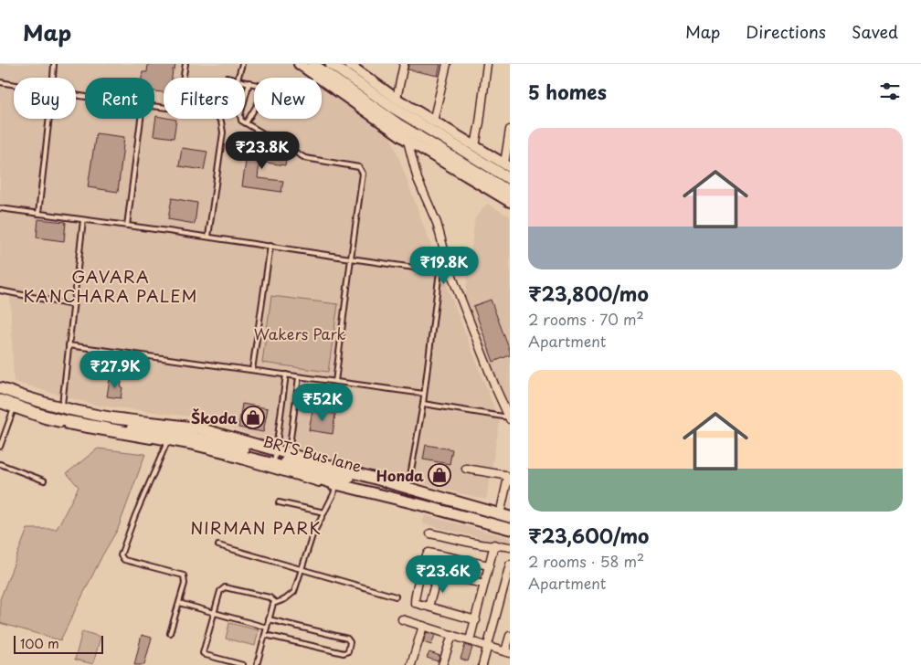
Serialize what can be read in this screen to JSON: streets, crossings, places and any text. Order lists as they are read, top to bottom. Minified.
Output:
{"streets":{"main road":["BRTS Bus lane"]},"districts":["GAVARA KANCHARA PALEM","NIRMAN PARK"],"parks":["Wakers Park"],"places":{"shop":["Škoda","Honda"]},"scale_bar":"100 m","page":{"header":"Map","nav":["Map","Directions","Saved"],"heading":"5 homes","chip":["Buy","Rent","Filters","New"],"list":[{"name":"₹23,800/mo","note":"2 rooms · 70 m² · Apartment"},{"name":"₹23,600/mo","note":"2 rooms · 58 m² · Apartment"}],"price":["₹23.8K","₹19.8K","₹27.9K","₹52K","₹23.6K"],"scale":"100 m"}}
